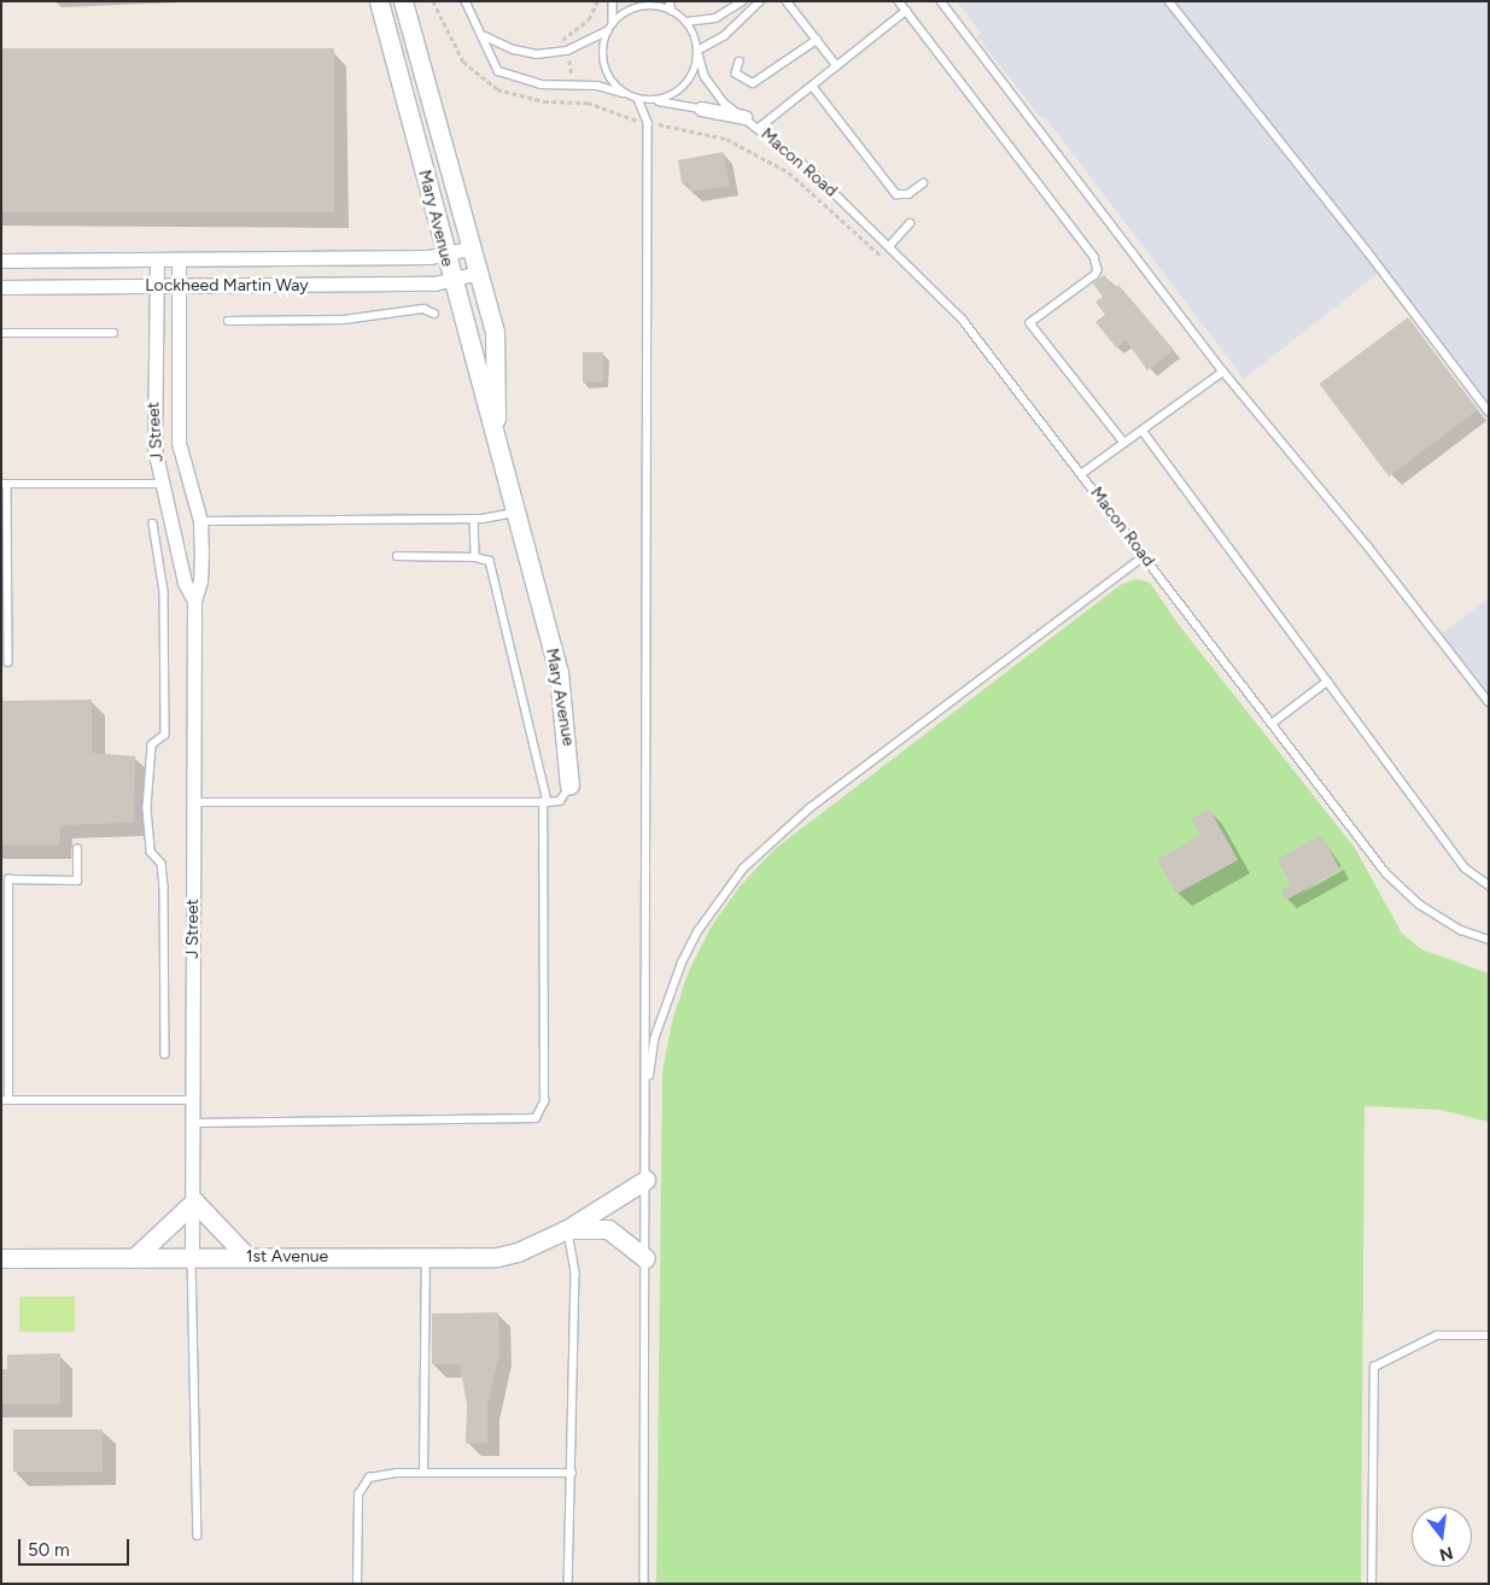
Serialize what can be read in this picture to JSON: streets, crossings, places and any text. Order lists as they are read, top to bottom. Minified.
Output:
{"streets":{"street":["Macon Road","Mary Avenue","Lockheed Martin Way","J Street","1st Avenue"]},"crossings":[["Mary Avenue","Lockheed Martin Way"],["Lockheed Martin Way","J Street"],["J Street","1st Avenue"]],"scale_bar":"50 m","north":"bottom"}
